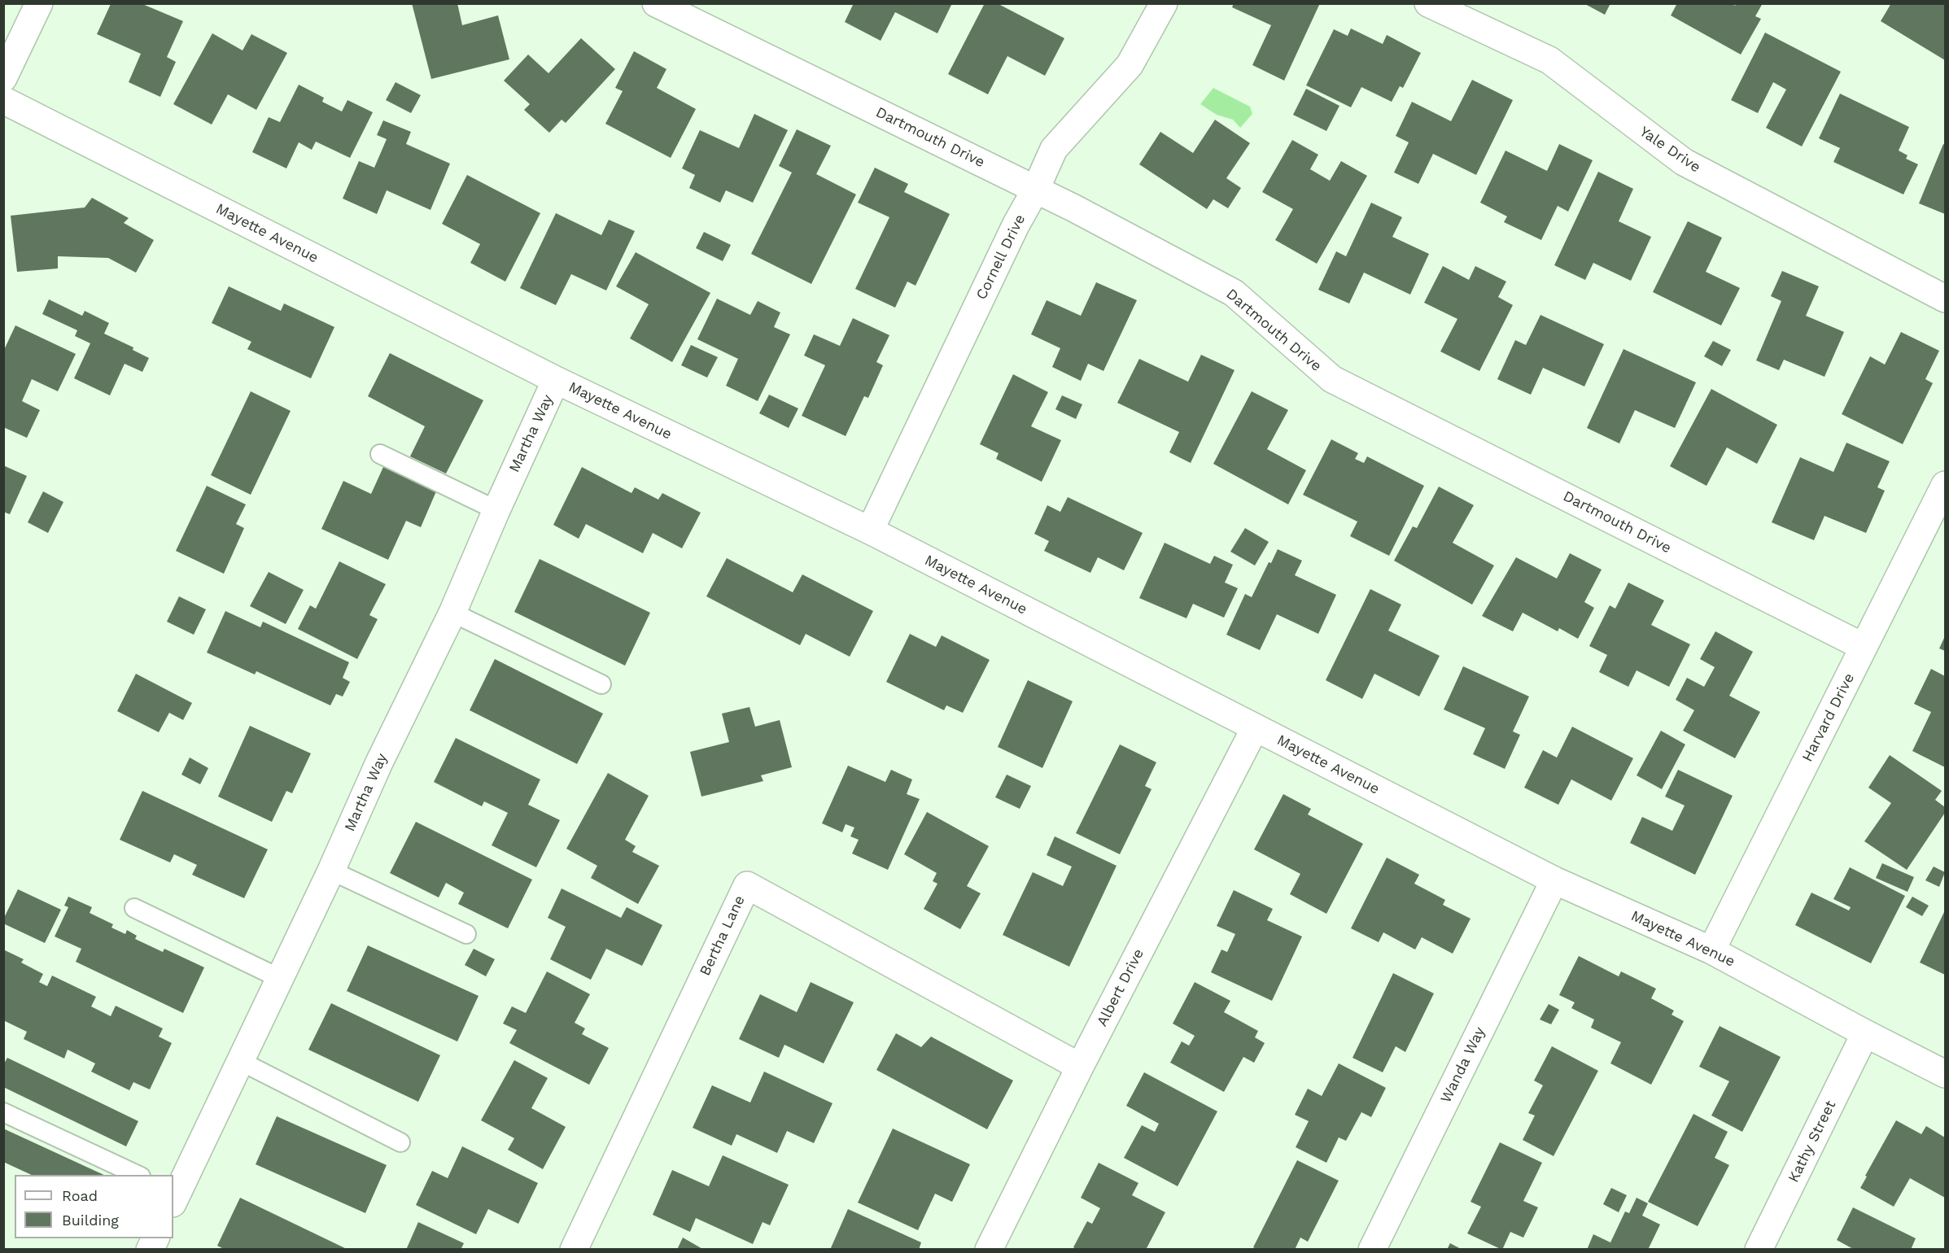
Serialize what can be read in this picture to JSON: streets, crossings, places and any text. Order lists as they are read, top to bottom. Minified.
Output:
{"streets":{"street":["Dartmouth Drive","Yale Drive","Mayette Avenue","Cornell Drive","Martha Way","Harvard Drive","Bertha Lane","Albert Drive","Wanda Way","Kathy Street"]},"crossings":[["Dartmouth Drive","Cornell Drive"],["Dartmouth Drive","Harvard Drive"],["Mayette Avenue","Cornell Drive"],["Mayette Avenue","Martha Way"],["Mayette Avenue","Harvard Drive"],["Mayette Avenue","Albert Drive"],["Mayette Avenue","Wanda Way"],["Mayette Avenue","Kathy Street"],["Bertha Lane","Albert Drive"]],"legend":["Road","Building"]}
